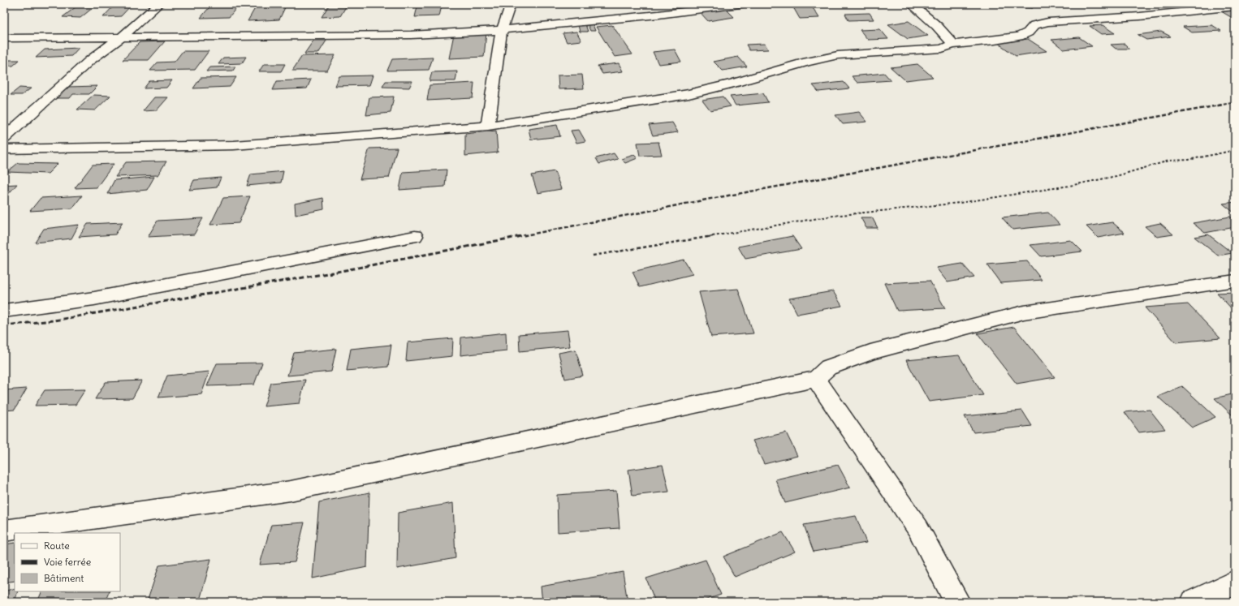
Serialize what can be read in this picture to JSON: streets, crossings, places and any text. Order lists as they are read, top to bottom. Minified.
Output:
{"legend":["Route","Voie ferrée","Bâtiment"]}
